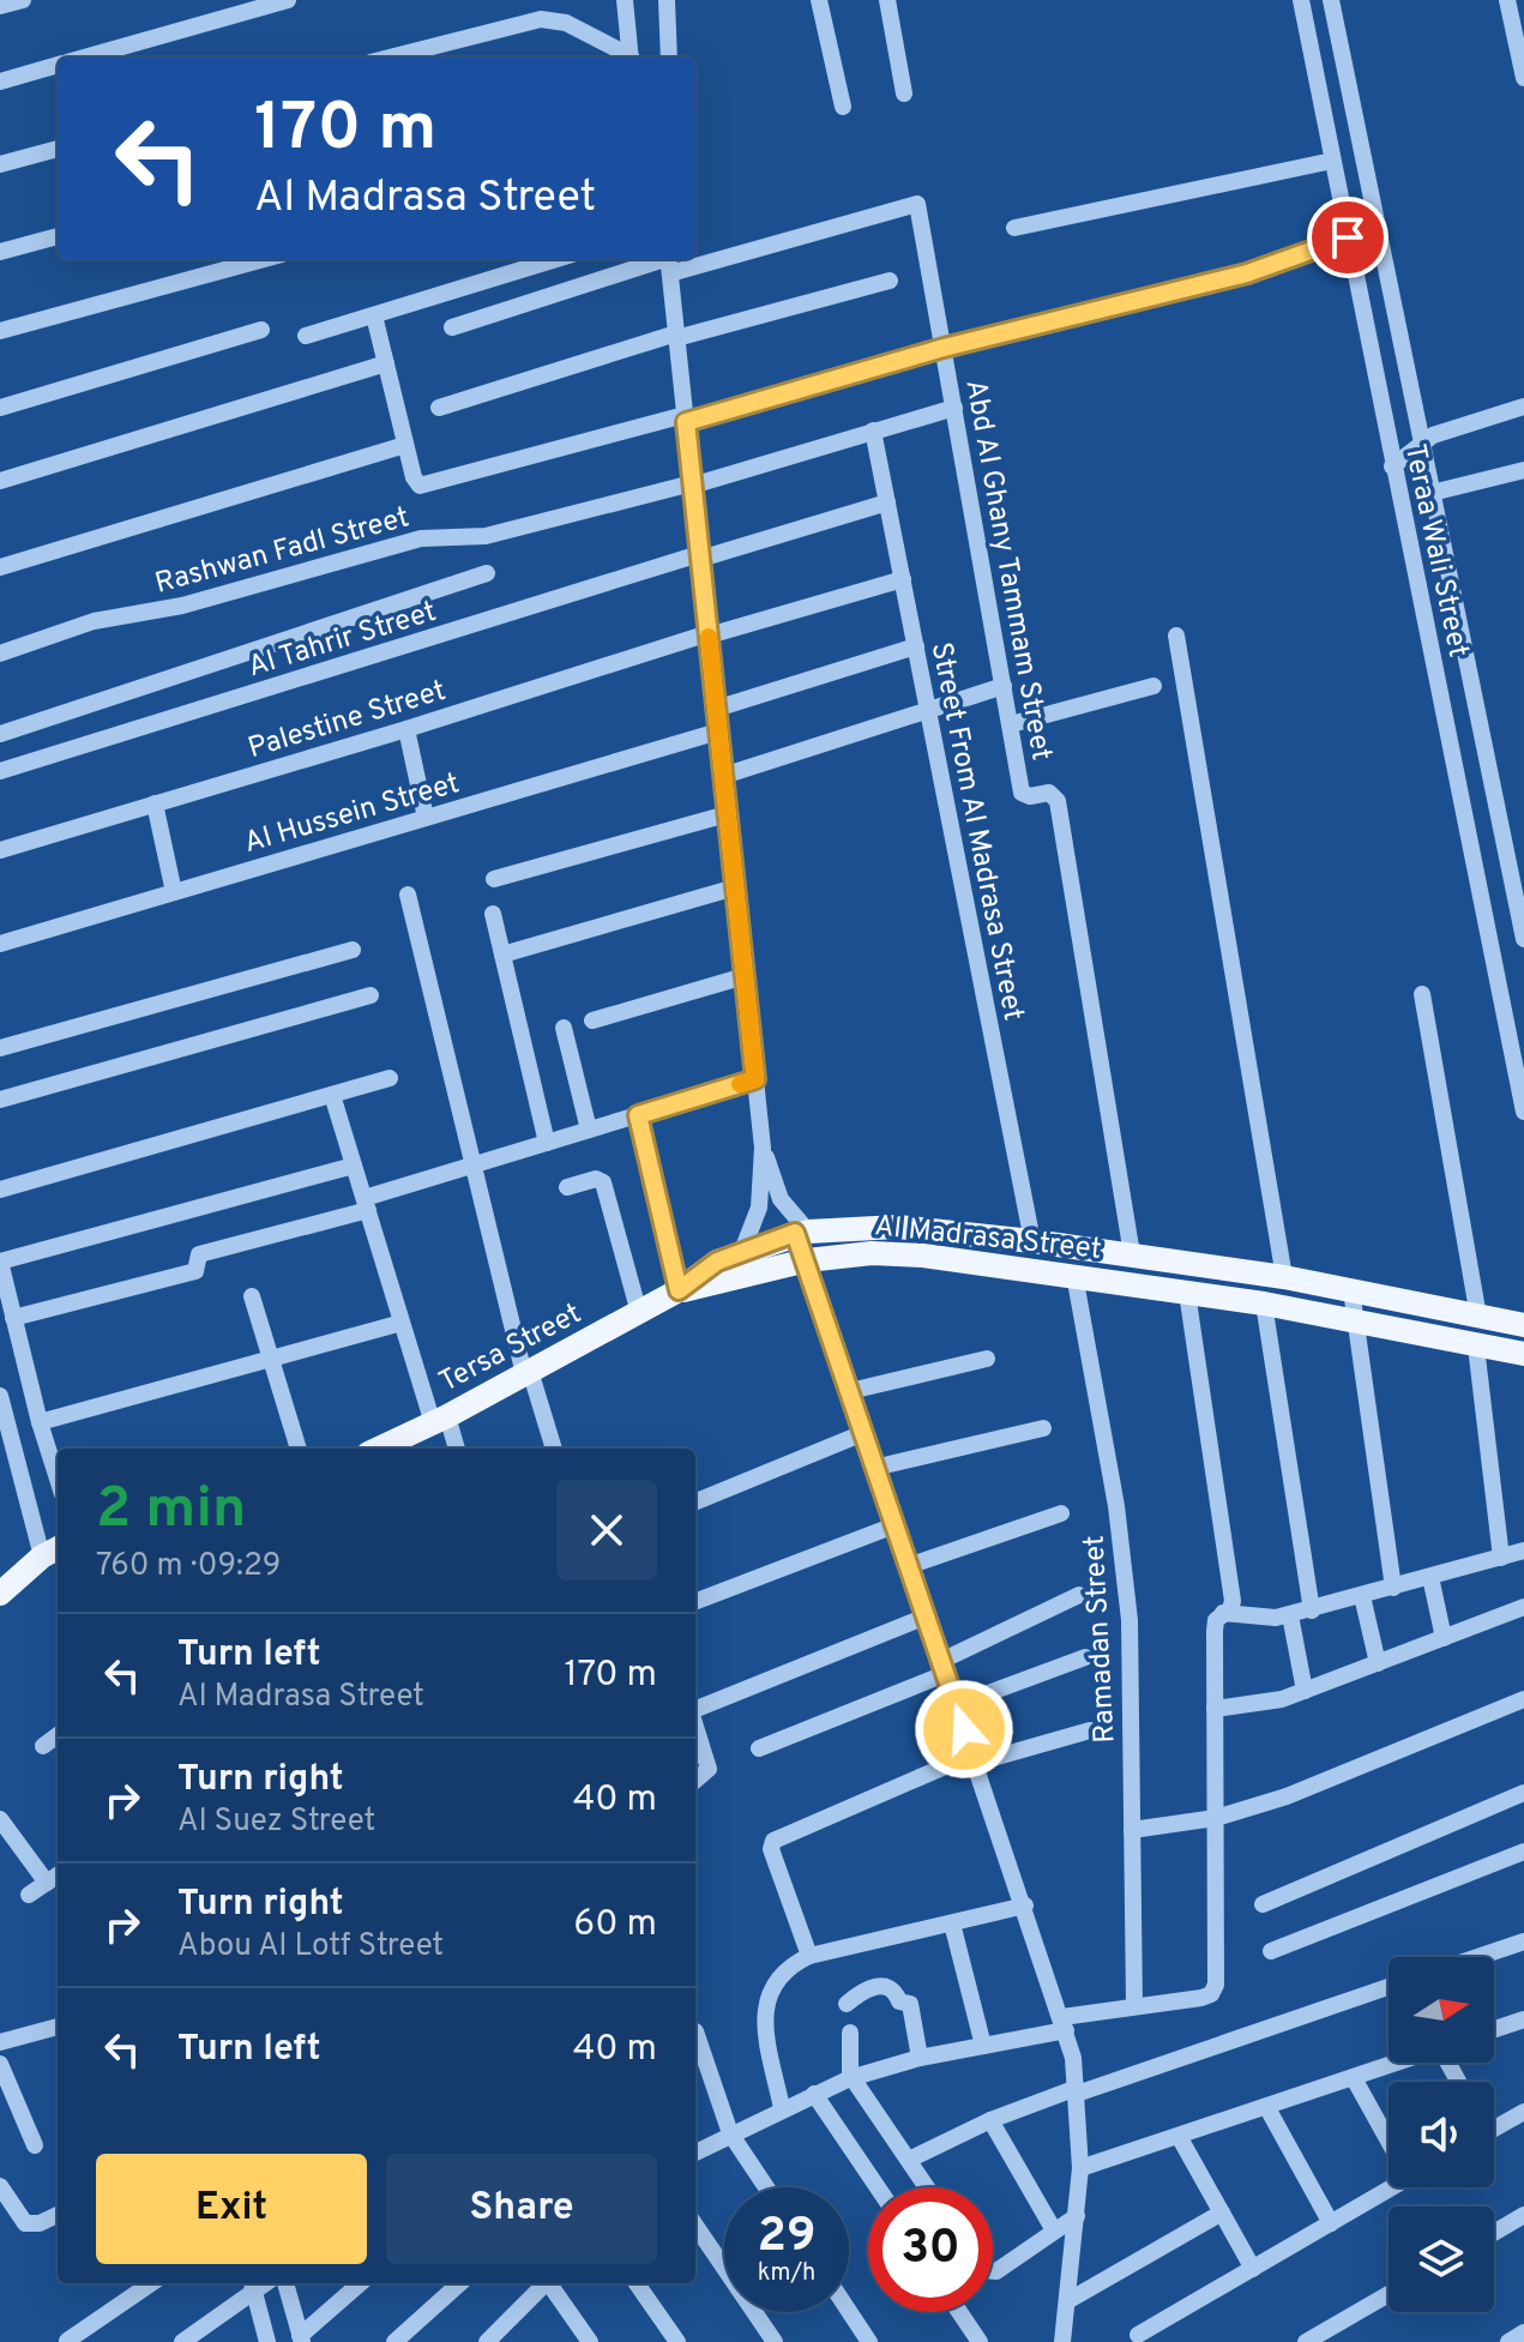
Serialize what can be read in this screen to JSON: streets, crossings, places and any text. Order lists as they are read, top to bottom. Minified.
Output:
{"streets":{"main road":["Al Madrasa Street","Tersa Street"],"street":["Rashwan Fadl Street","Teraa Wali Street","Abd Al Ghany Tammam Street","Al Tahrir Street","Palestine Street","Al Hussein Street","Street From Al Madrasa Street","Ramadan Street"]},"crossings":[["Rashwan Fadl Street","Abd Al Ghany Tammam Street"],["Rashwan Fadl Street","Street From Al Madrasa Street"],["Abd Al Ghany Tammam Street","Al Madrasa Street"],["Al Tahrir Street","Street From Al Madrasa Street"],["Palestine Street","Street From Al Madrasa Street"],["Street From Al Madrasa Street","Al Madrasa Street"],["Al Madrasa Street","Tersa Street"],["Al Madrasa Street","Ramadan Street"]],"north":"right","page":{"turn":["170 m","Al Madrasa Street"],"heading":["2 min","760 m · 09:29"],"list":[{"name":"Turn left","note":"Al Madrasa Street","value":"170 m"},{"name":"Turn right","note":"Al Suez Street","value":"40 m"},{"name":"Turn right","note":"Abou Al Lotf Street","value":"60 m"},{"name":"Turn left","value":"40 m"}],"buttons":["Exit","Share"],"speed":"29 km/h","limit":"30"}}
